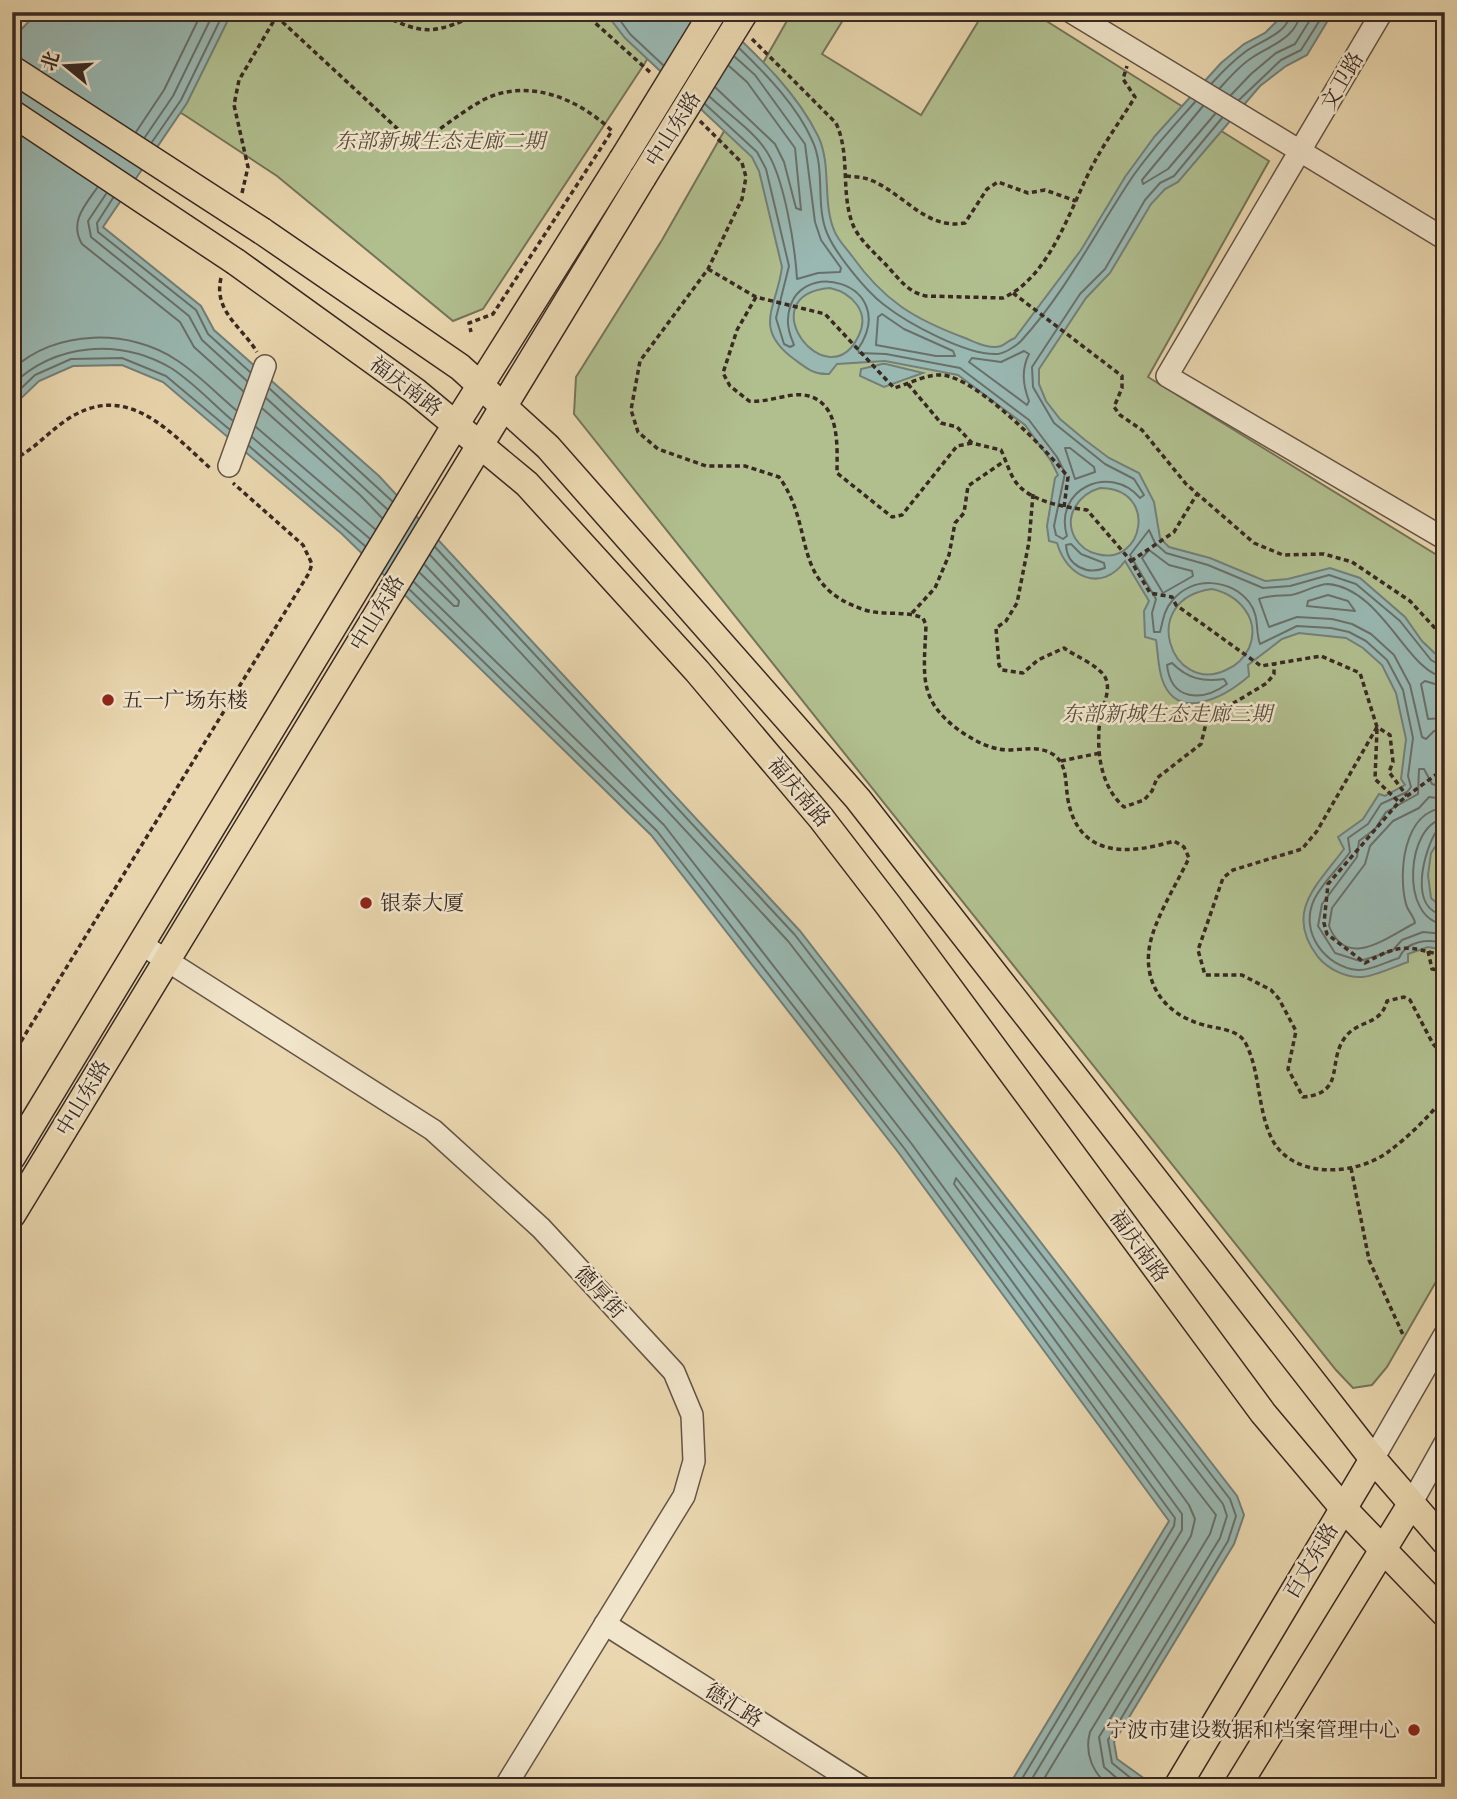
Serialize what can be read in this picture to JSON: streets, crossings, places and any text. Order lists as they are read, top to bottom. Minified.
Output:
{"streets":{"main road":["中山东路","福庆南路","百丈东路"],"street":["文卫路","德厚街","德汇路"]},"crossings":[["中山东路","福庆南路"],["中山东路","德厚街"],["福庆南路","百丈东路"],["德厚街","德汇路"]],"parks":["东部新城生态走廊二期","东部新城生态走廊三期"],"places":["五一广场东楼","银泰大厦","宁波市建设数据和档案管理中心"],"north":"left"}
